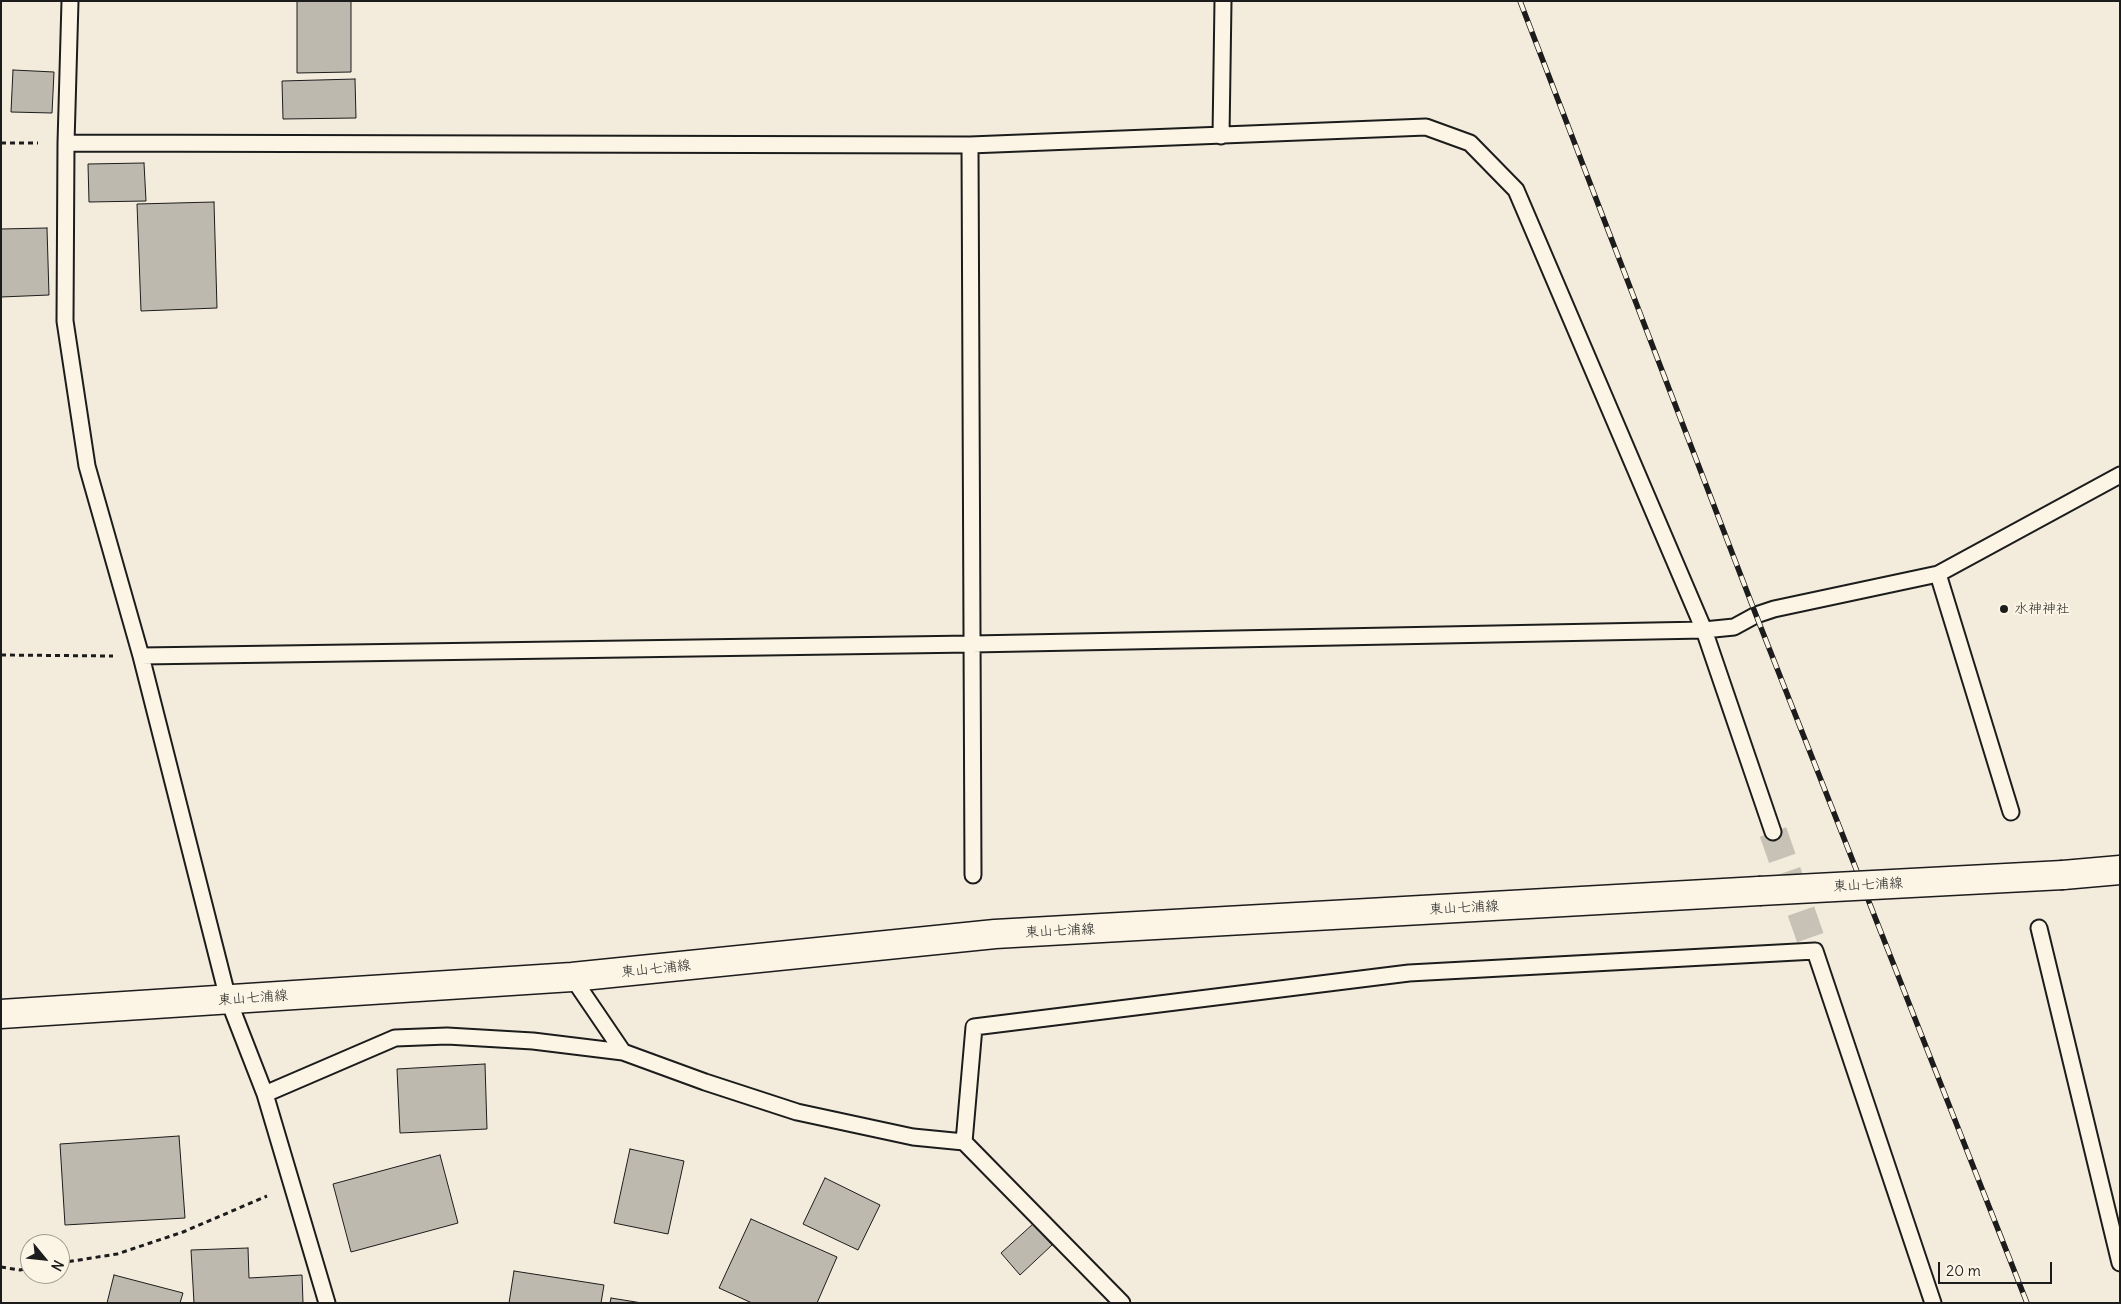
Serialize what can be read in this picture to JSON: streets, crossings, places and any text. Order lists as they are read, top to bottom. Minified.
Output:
{"streets":{"main road":["東山七浦線"]},"places":["水神神社"],"scale_bar":"20 m","north":"bottom right"}
